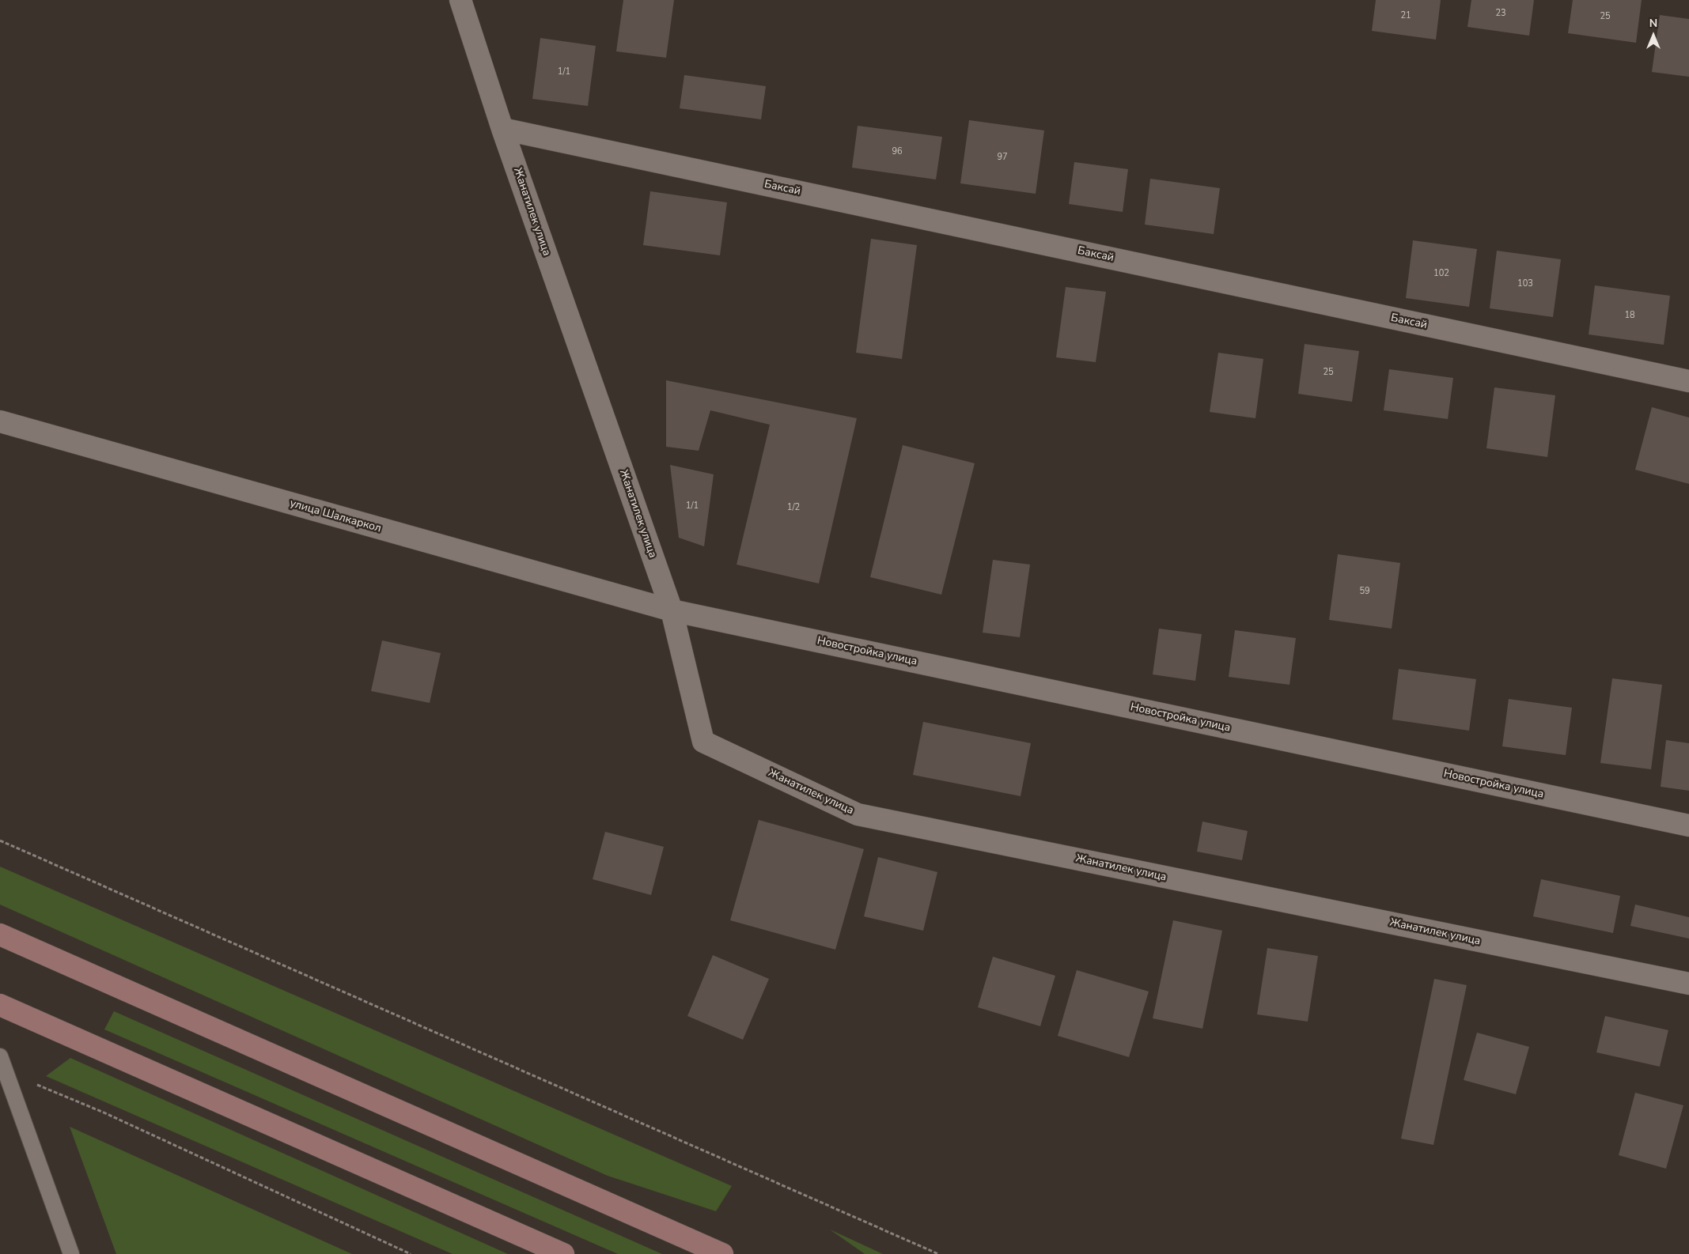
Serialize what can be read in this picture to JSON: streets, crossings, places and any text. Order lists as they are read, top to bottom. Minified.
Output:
{"streets":{"street":["Баксай","Жанатилек улица","улица Шалкаркол","Новостройка улица"]},"crossings":[["Баксай","Жанатилек улица"],["Жанатилек улица","улица Шалкаркол"],["Жанатилек улица","Новостройка улица"],["улица Шалкаркол","Новостройка улица"]],"house_numbers":["23","21","25","1/1","96","97","102","103","18","25","1/1","1/2","59"],"north":"top"}
